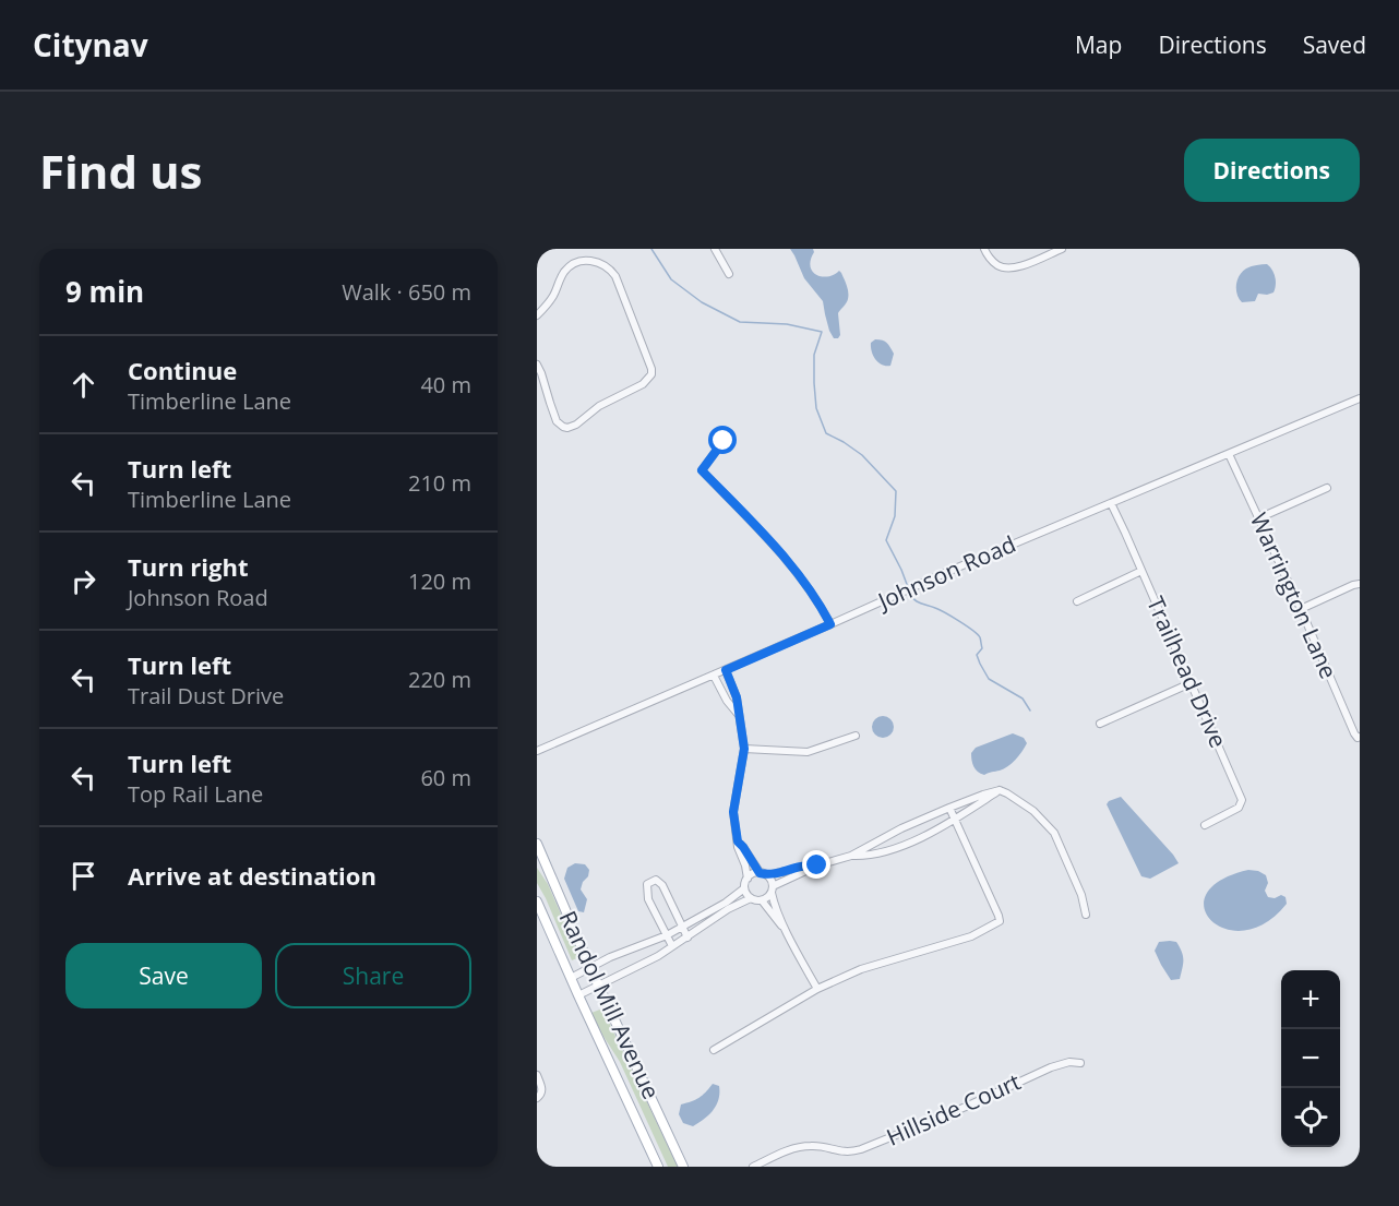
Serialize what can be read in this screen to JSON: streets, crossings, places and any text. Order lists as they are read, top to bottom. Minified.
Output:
{"streets":{"main road":["Randol Mill Avenue"],"street":["Johnson Road","Warrington Lane","Trailhead Drive","Hillside Court"]},"crossings":[["Johnson Road","Warrington Lane"],["Johnson Road","Trailhead Drive"]],"page":{"header":"Citynav","nav":["Map","Directions","Saved"],"buttons":["Directions",["Save","Share"]],"title":"Find us","heading":["9 min","Walk · 650 m"],"list":[["Continue","Timberline Lane","40 m"],["Turn left","Timberline Lane","210 m"],["Turn right","Johnson Road","120 m"],["Turn left","Trail Dust Drive","220 m"],["Turn left","Top Rail Lane","60 m"],"Arrive at destination"],"map_buttons":["+","−"]}}
